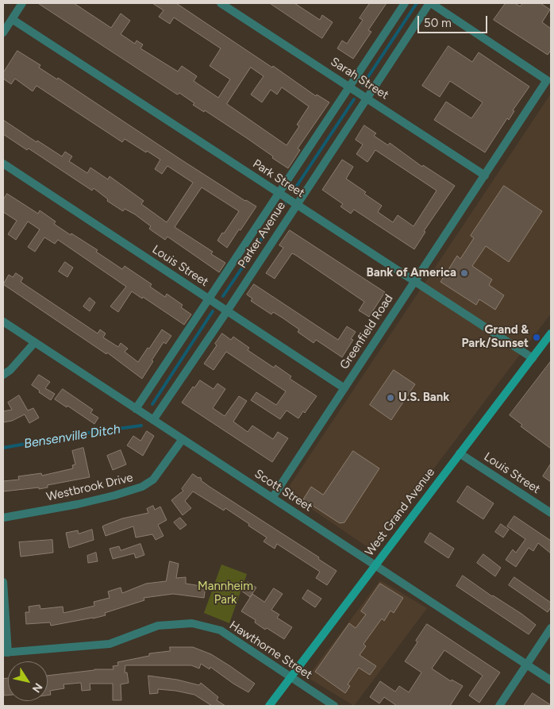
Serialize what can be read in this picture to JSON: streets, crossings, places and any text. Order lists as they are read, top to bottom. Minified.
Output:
{"streets":{"main road":["West Grand Avenue"],"street":["Sarah Street","Park Street","Parker Avenue","Louis Street","Greenfield Road","Westbrook Drive","Scott Street","Hawthorne Street"]},"crossings":[["Sarah Street","Parker Avenue"],["Sarah Street","Greenfield Road"],["Park Street","Parker Avenue"],["Park Street","Greenfield Road"],["Park Street","West Grand Avenue"],["Parker Avenue","Louis Street"],["Parker Avenue","Greenfield Road"],["Parker Avenue","Scott Street"],["Louis Street","Greenfield Road"],["Louis Street","West Grand Avenue"],["Greenfield Road","Scott Street"],["Westbrook Drive","Scott Street"],["Scott Street","West Grand Avenue"],["West Grand Avenue","Hawthorne Street"]],"water":["Bensenville Ditch"],"parks":["Mannheim Park"],"places":["Bank of America","Grand & Park/Sunset","U.S. Bank"],"scale_bar":"50 m","north":"bottom right"}
